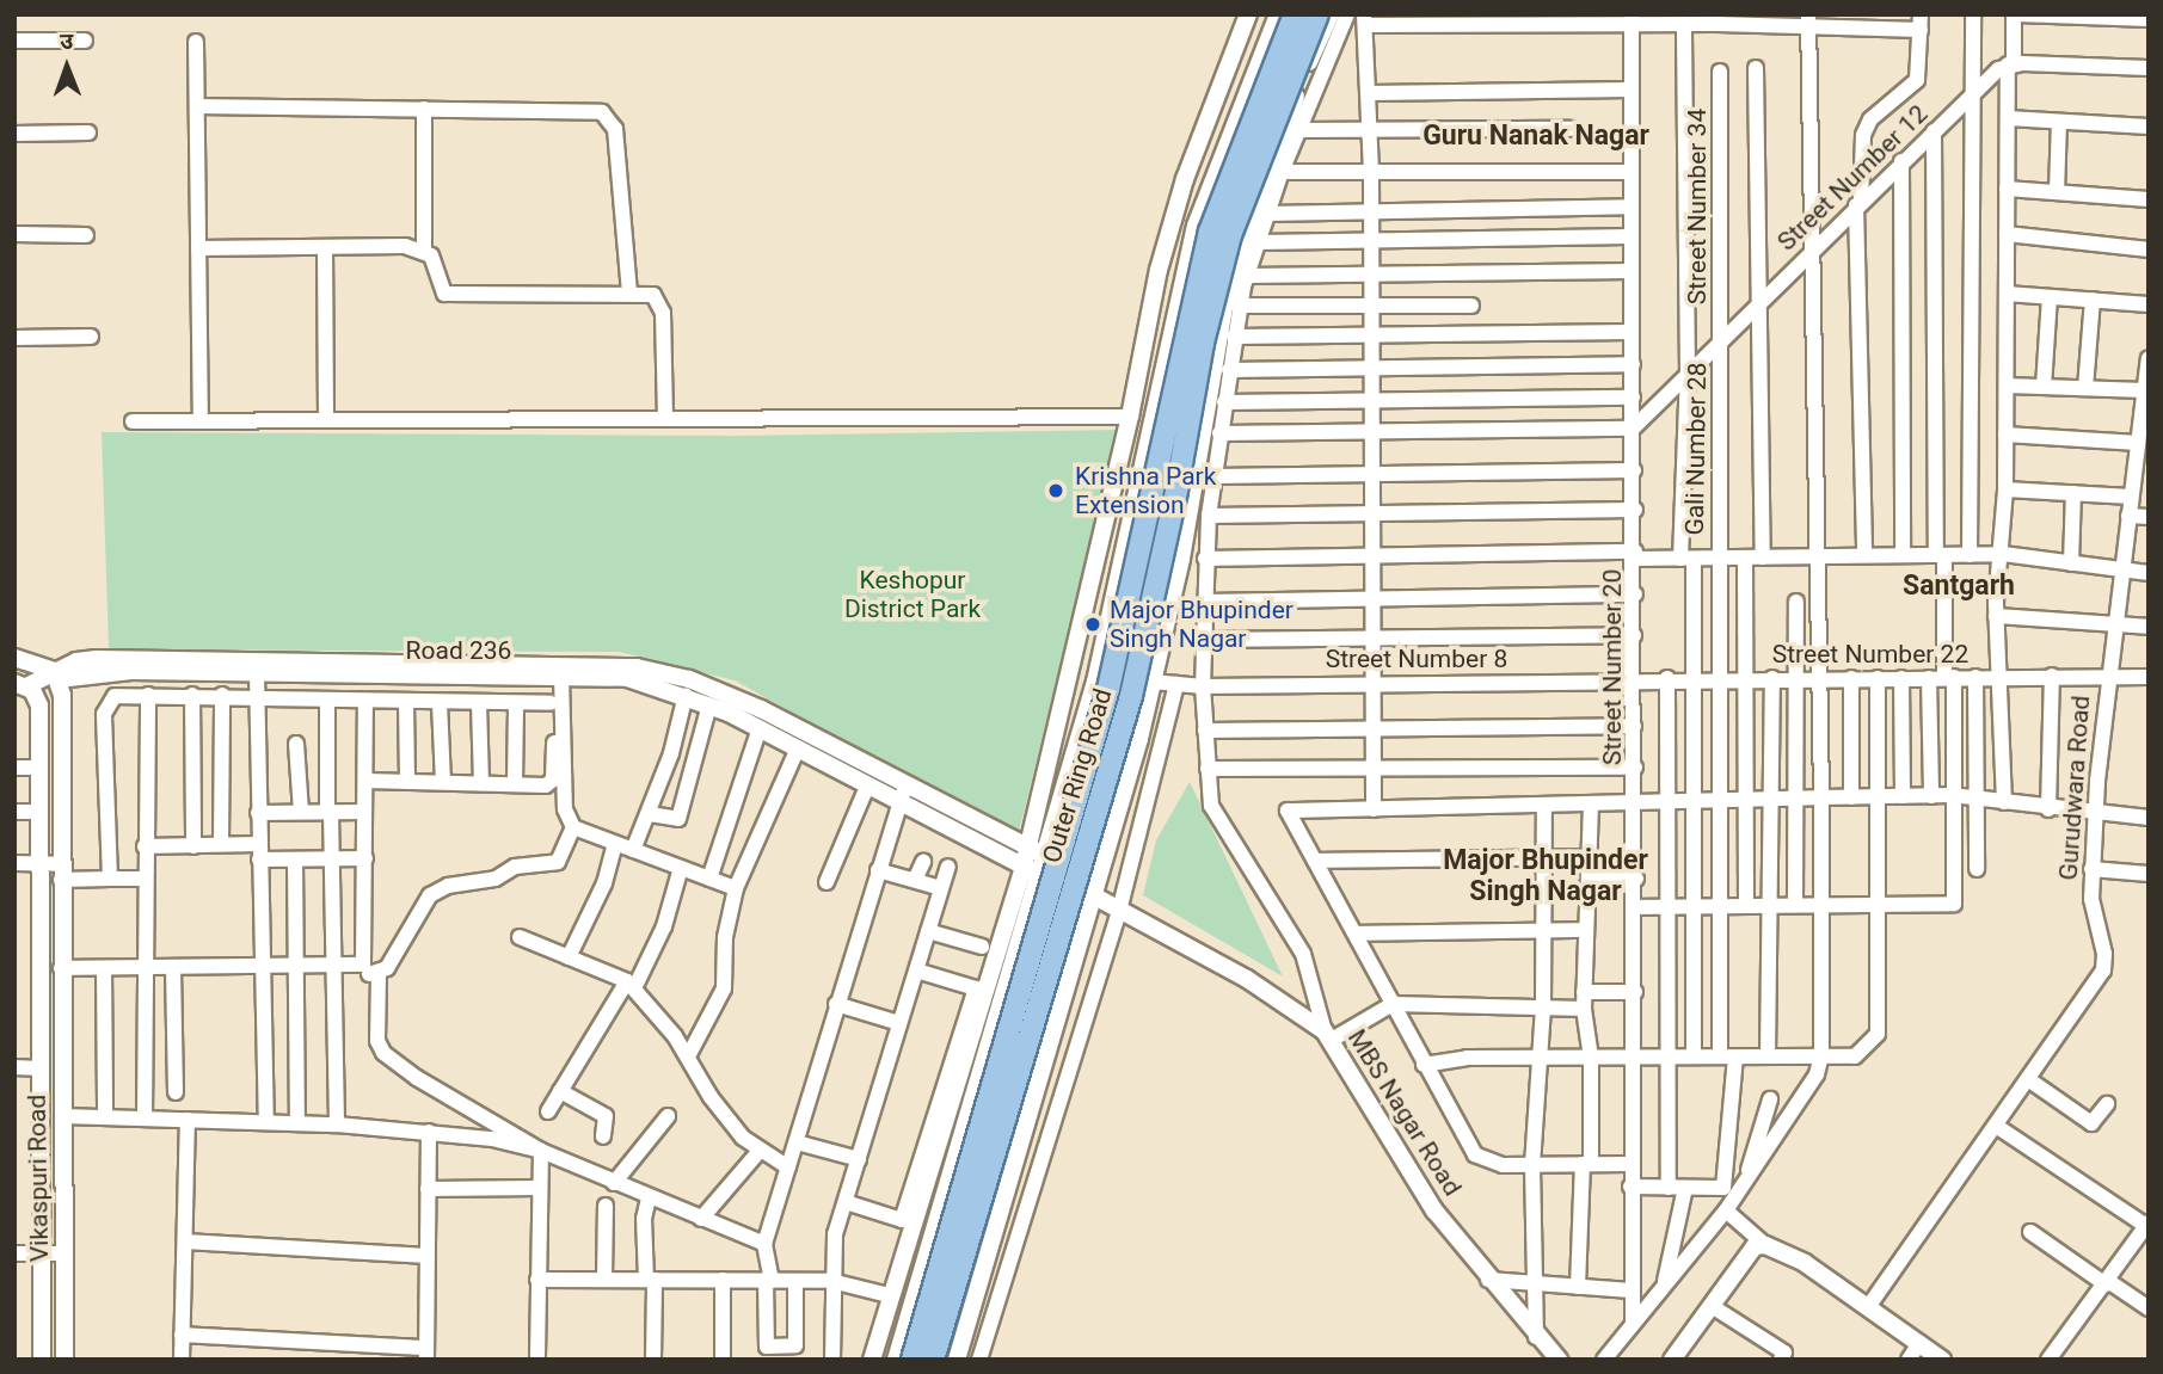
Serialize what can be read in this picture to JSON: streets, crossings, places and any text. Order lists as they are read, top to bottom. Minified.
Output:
{"streets":{"main road":["Outer Ring Road"],"street":["Street Number 12","Street Number 34","Gali Number 28","Road 236","Street Number 22","Street Number 8","Street Number 20","Gurudwara Road","MBS Nagar Road","Vikaspuri Road"]},"crossings":[["Street Number 12","Street Number 34"],["Street Number 12","Gali Number 28"],["Street Number 12","Street Number 20"],["Street Number 34","Gali Number 28"],["Gali Number 28","Street Number 22"],["Road 236","Outer Ring Road"],["Road 236","Vikaspuri Road"],["Street Number 22","Street Number 8"],["Street Number 22","Street Number 20"],["Street Number 22","Gurudwara Road"],["Street Number 8","Street Number 20"],["Street Number 8","Outer Ring Road"],["Outer Ring Road","MBS Nagar Road"]],"districts":["Guru Nanak Nagar","Santgarh","Major Bhupinder Singh Nagar"],"parks":["Keshopur District Park"],"places":["Krishna Park Extension","Major Bhupinder Singh Nagar"],"north":"top"}
